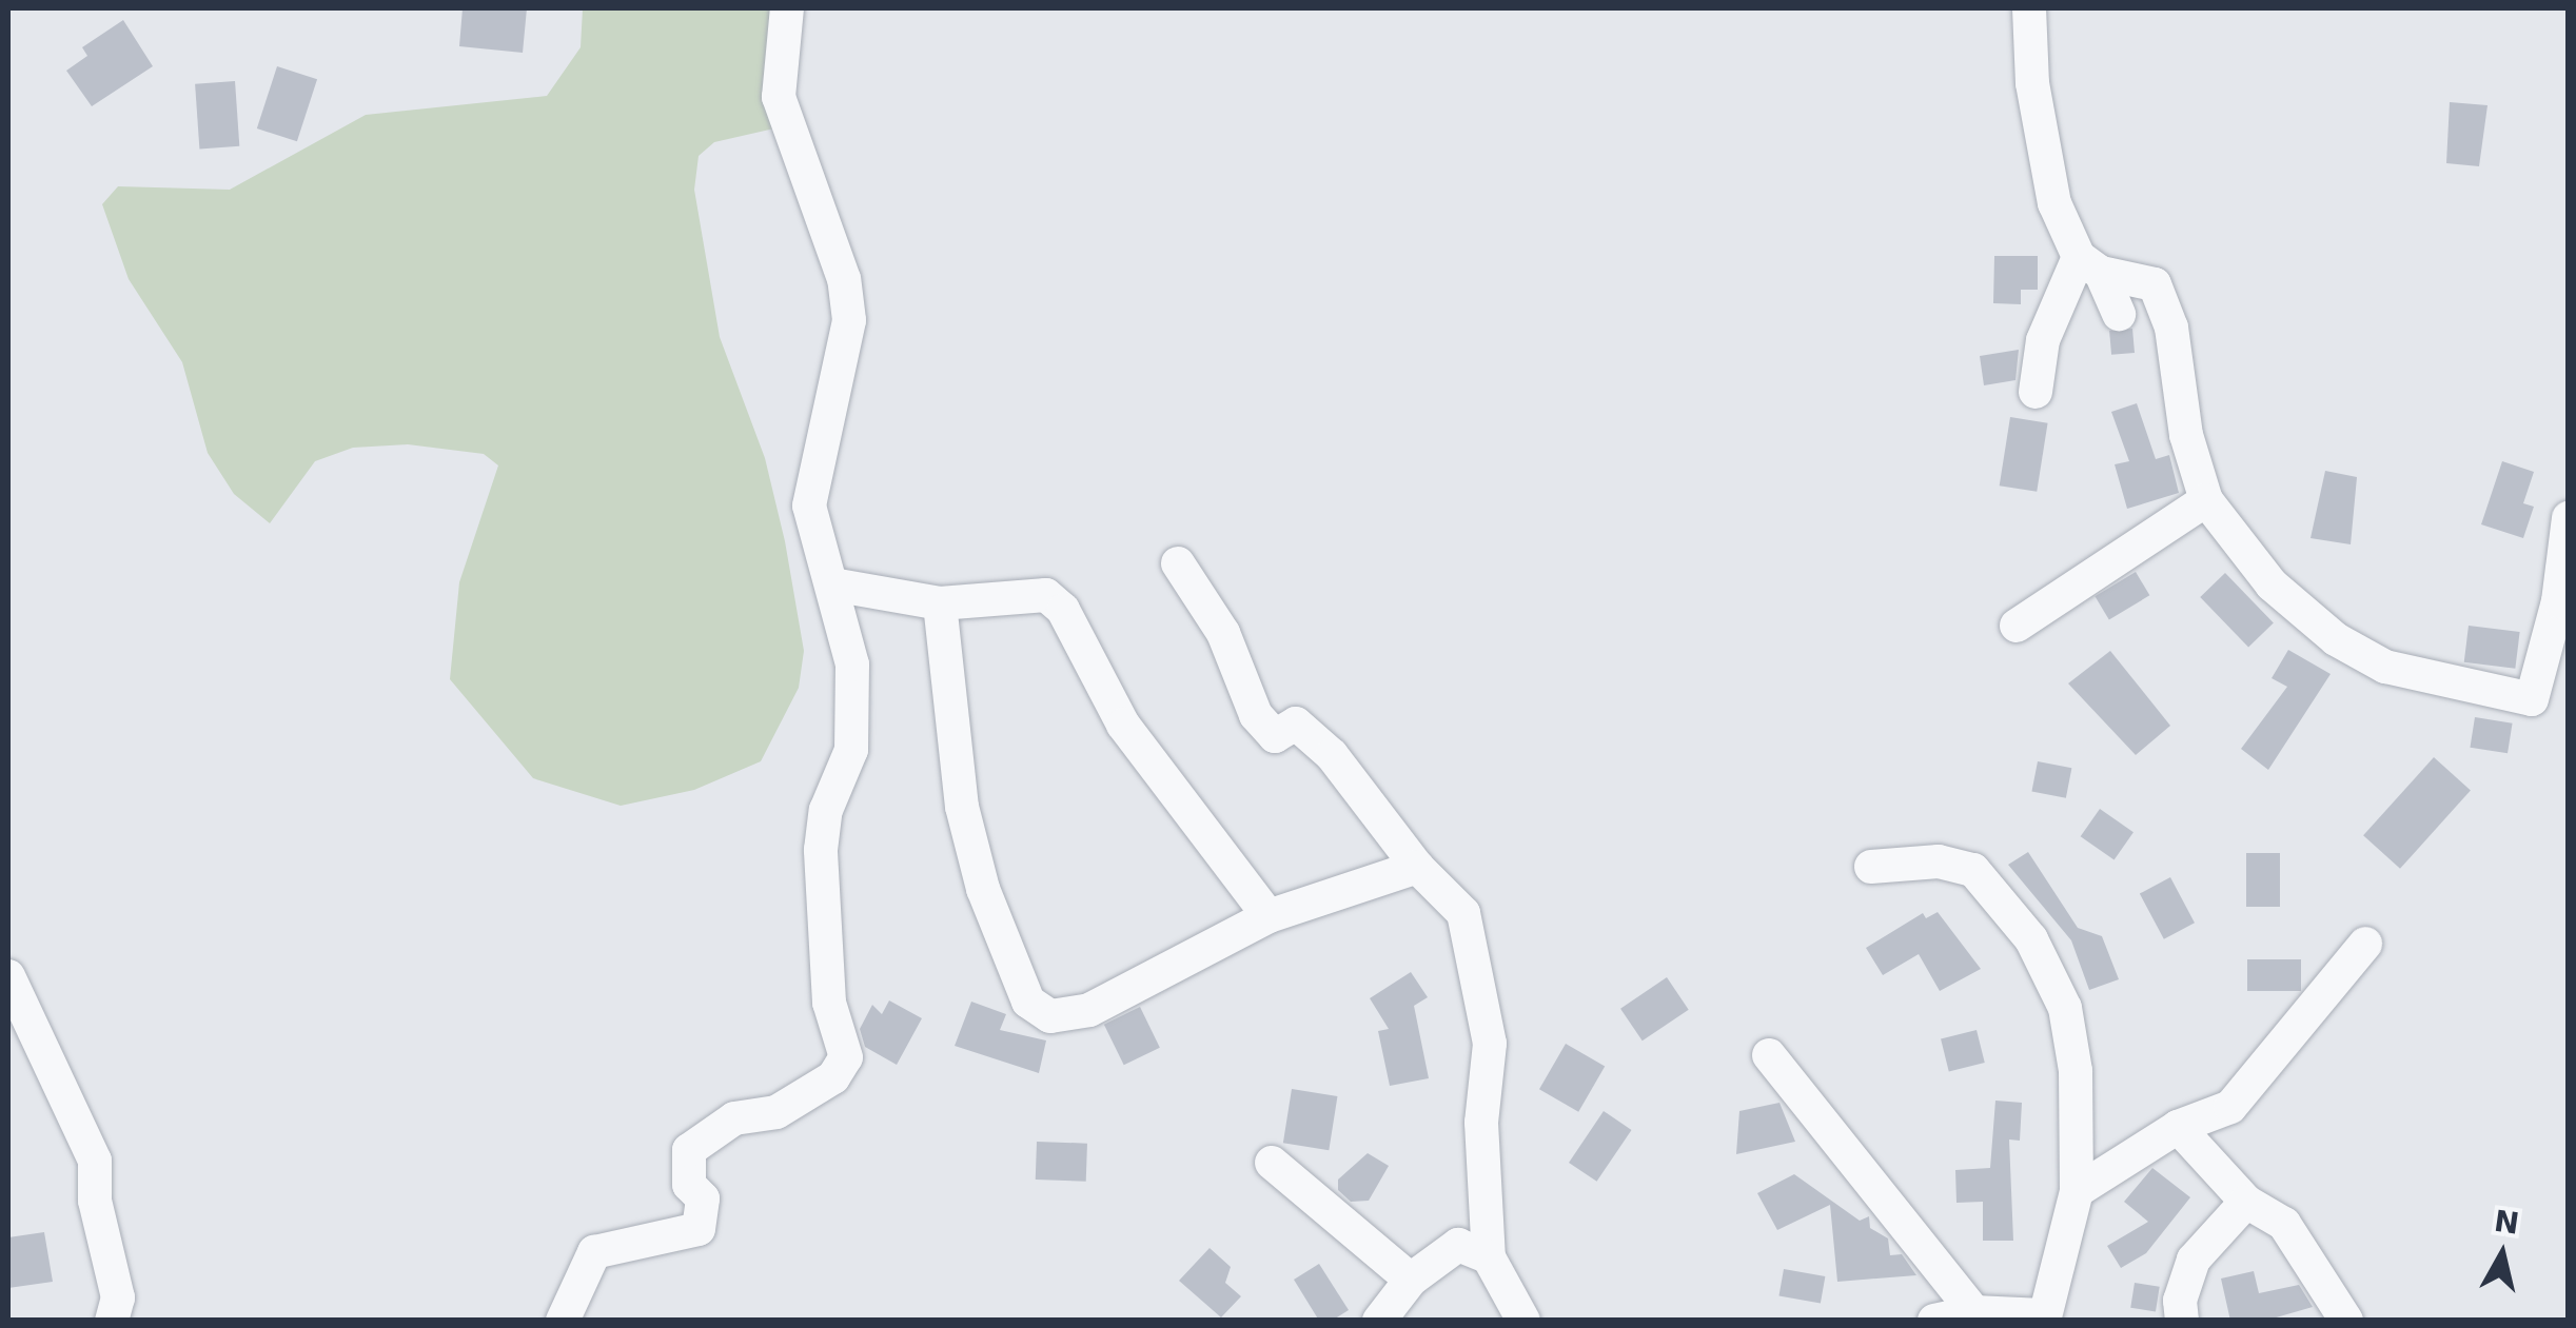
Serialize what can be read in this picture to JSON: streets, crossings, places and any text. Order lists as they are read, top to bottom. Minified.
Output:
{"north":"top"}
